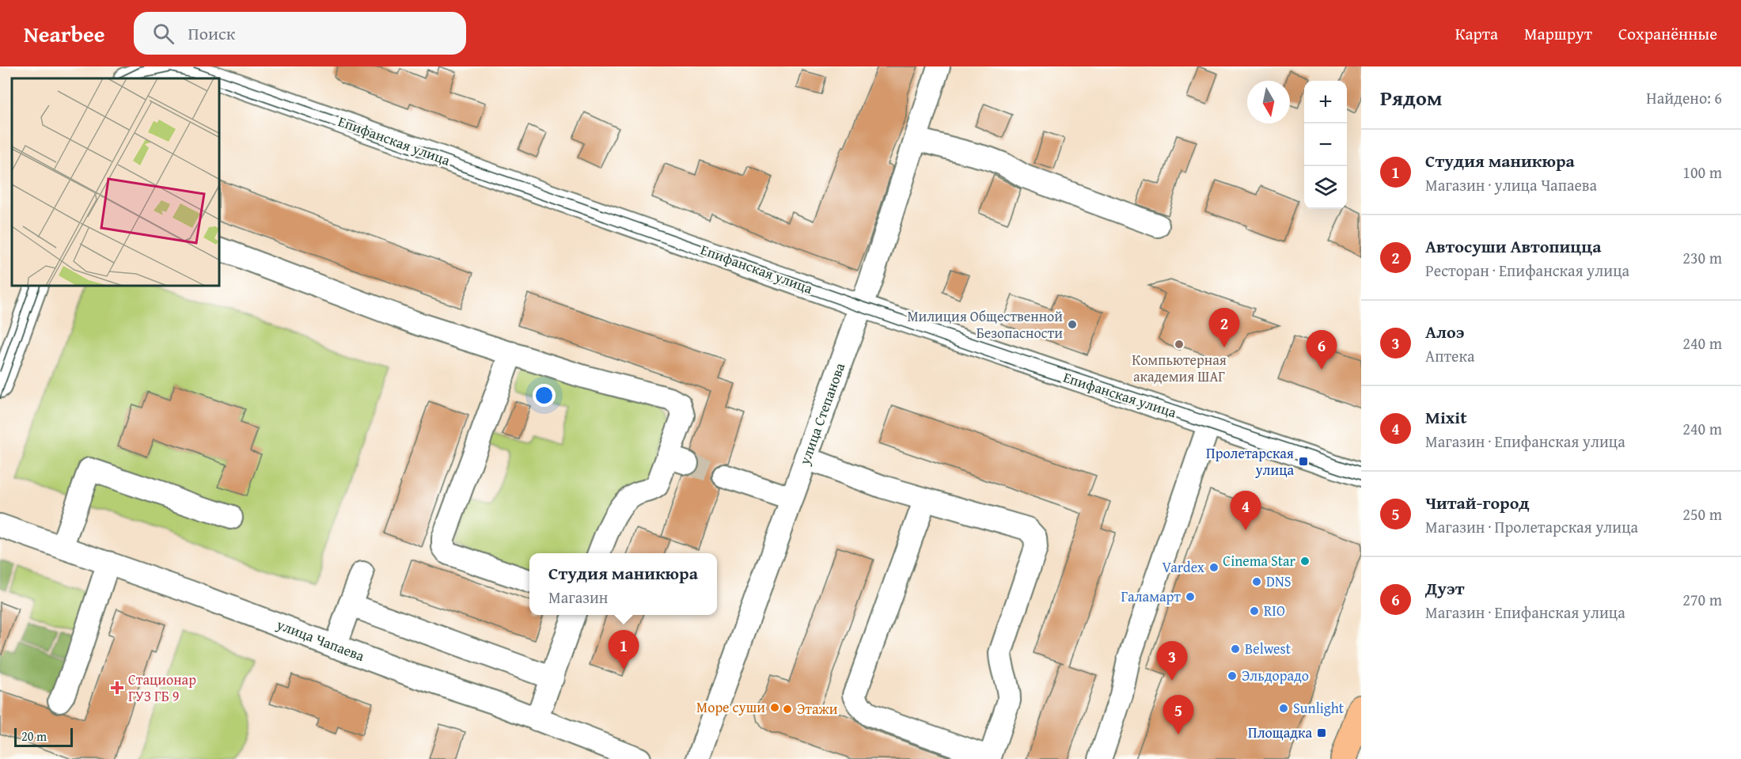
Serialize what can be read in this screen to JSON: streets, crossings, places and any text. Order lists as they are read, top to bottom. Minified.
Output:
{"streets":{"street":["Епифанская улица","улица Степанова","улица Чапаева"]},"crossings":[["Епифанская улица","улица Степанова"]],"places":{"other":["Милиция Общественной Безопасности","Компьютерная академия ШАГ","Cinema Star","Vardex","DNS","Галамарт","RIO","Belwest","Эльдорадо","Море суши","Sunlight","Этажи"],"transit":["Пролетарская улица","Площадка"],"health":["Стационар ГУЗ ГБ 9"]},"scale_bar":"20 m","north":"bottom","page":{"header":"Nearbee","search":"Поиск","nav":["Карта","Маршрут","Сохранённые"],"heading":["Рядом","Найдено: 6"],"map_buttons":["+","−"],"list":[{"mark":"1","name":"Студия маникюра","note":"Магазин · улица Чапаева","value":"100 m"},{"mark":"2","name":"Автосуши Автопицца","note":"Ресторан · Епифанская улица","value":"230 m"},{"mark":"3","name":"Алоэ","note":"Аптека","value":"240 m"},{"mark":"4","name":"Mixit","note":"Магазин · Епифанская улица","value":"240 m"},{"mark":"5","name":"Читай-город","note":"Магазин · Пролетарская улица","value":"250 m"},{"mark":"6","name":"Дуэт","note":"Магазин · Епифанская улица","value":"270 m"}],"pins":["2","6","4","1","3","5"],"popup":["Студия маникюра","Магазин"],"scale":"20 m"}}
